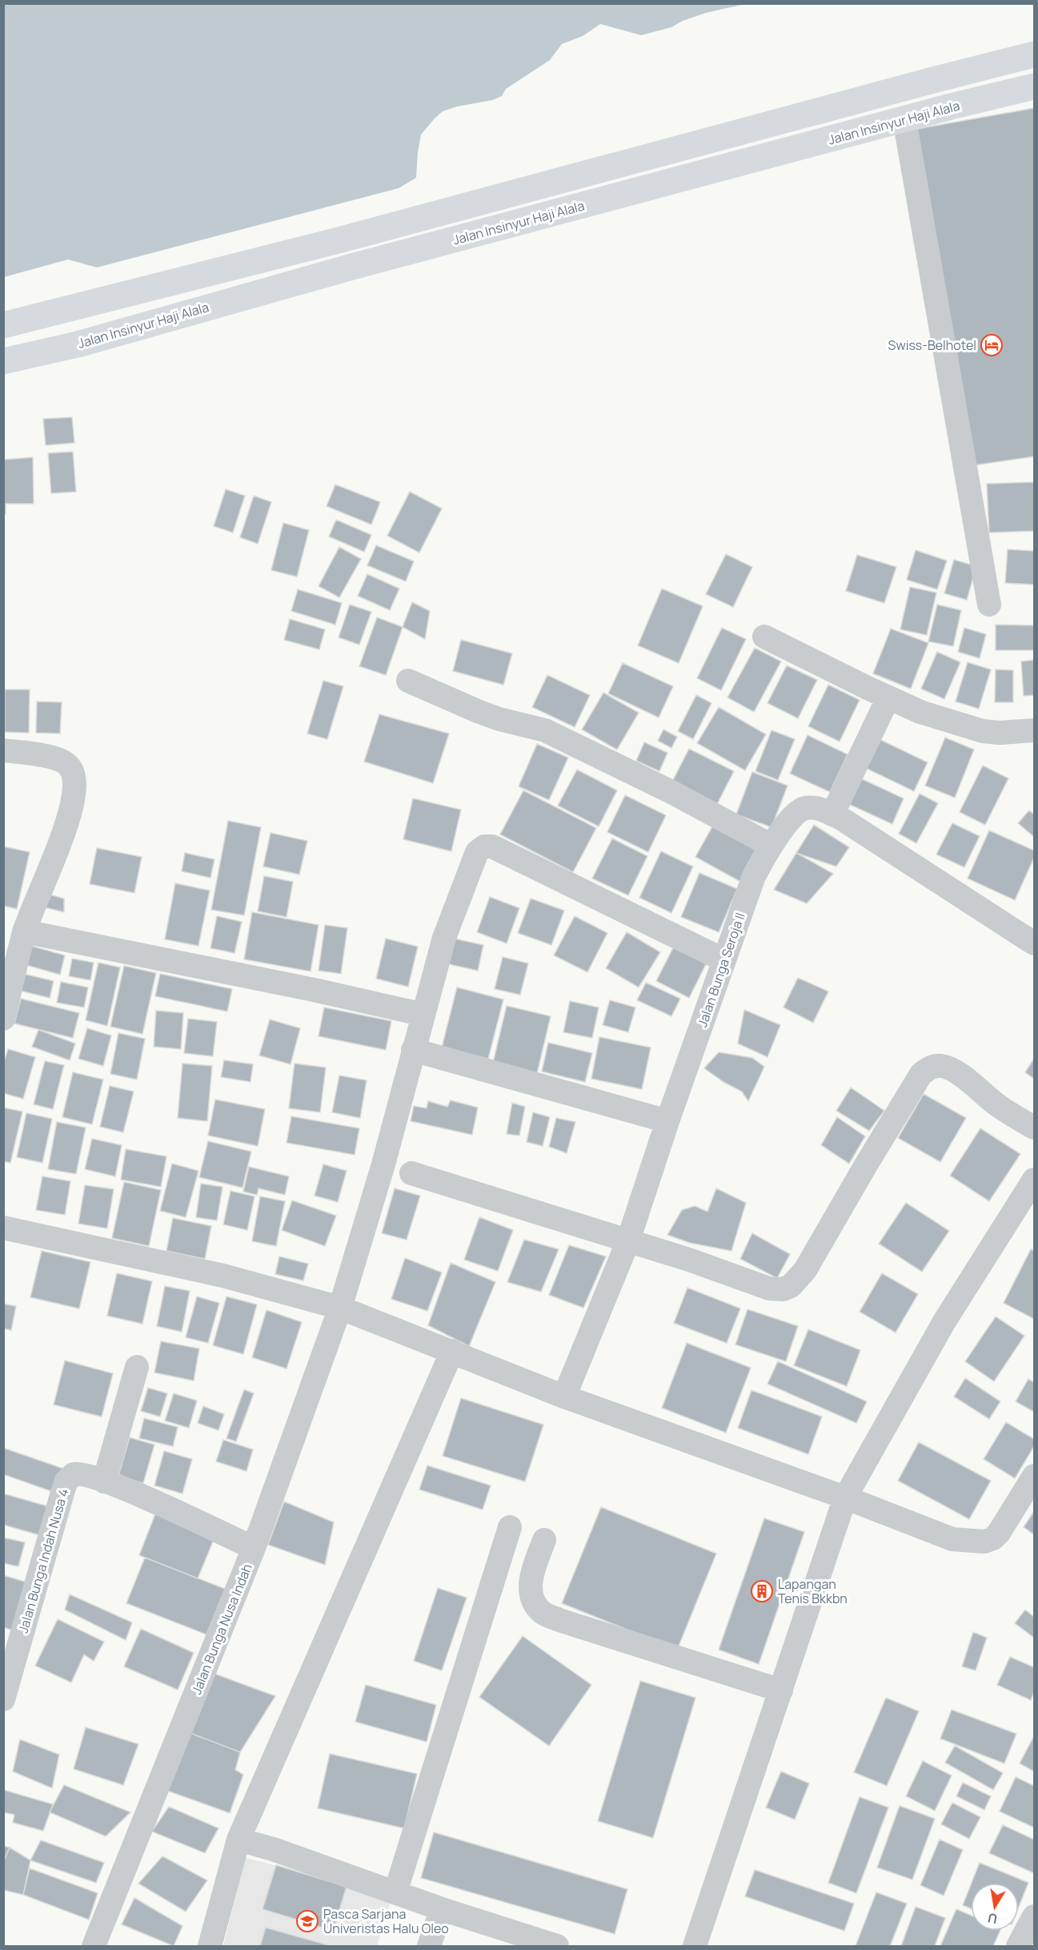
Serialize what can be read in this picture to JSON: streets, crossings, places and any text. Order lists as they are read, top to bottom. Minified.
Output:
{"streets":{"main road":["Jalan Insinyur Haji Alala"],"street":["Jalan Bunga Seroja II","Jalan Bunga Indah Nusa 4","Jalan Bunga Nusa Indah"]},"crossings":[["Jalan Bunga Seroja II","Jalan Bunga Nusa Indah"],["Jalan Bunga Indah Nusa 4","Jalan Bunga Nusa Indah"]],"places":{"hotel":["Swiss-Belhotel"],"building":["Lapangan Tenis Bkkbn"],"school or university":["Pasca Sarjana Univeristas Halu Oleo"]},"north":"bottom"}
